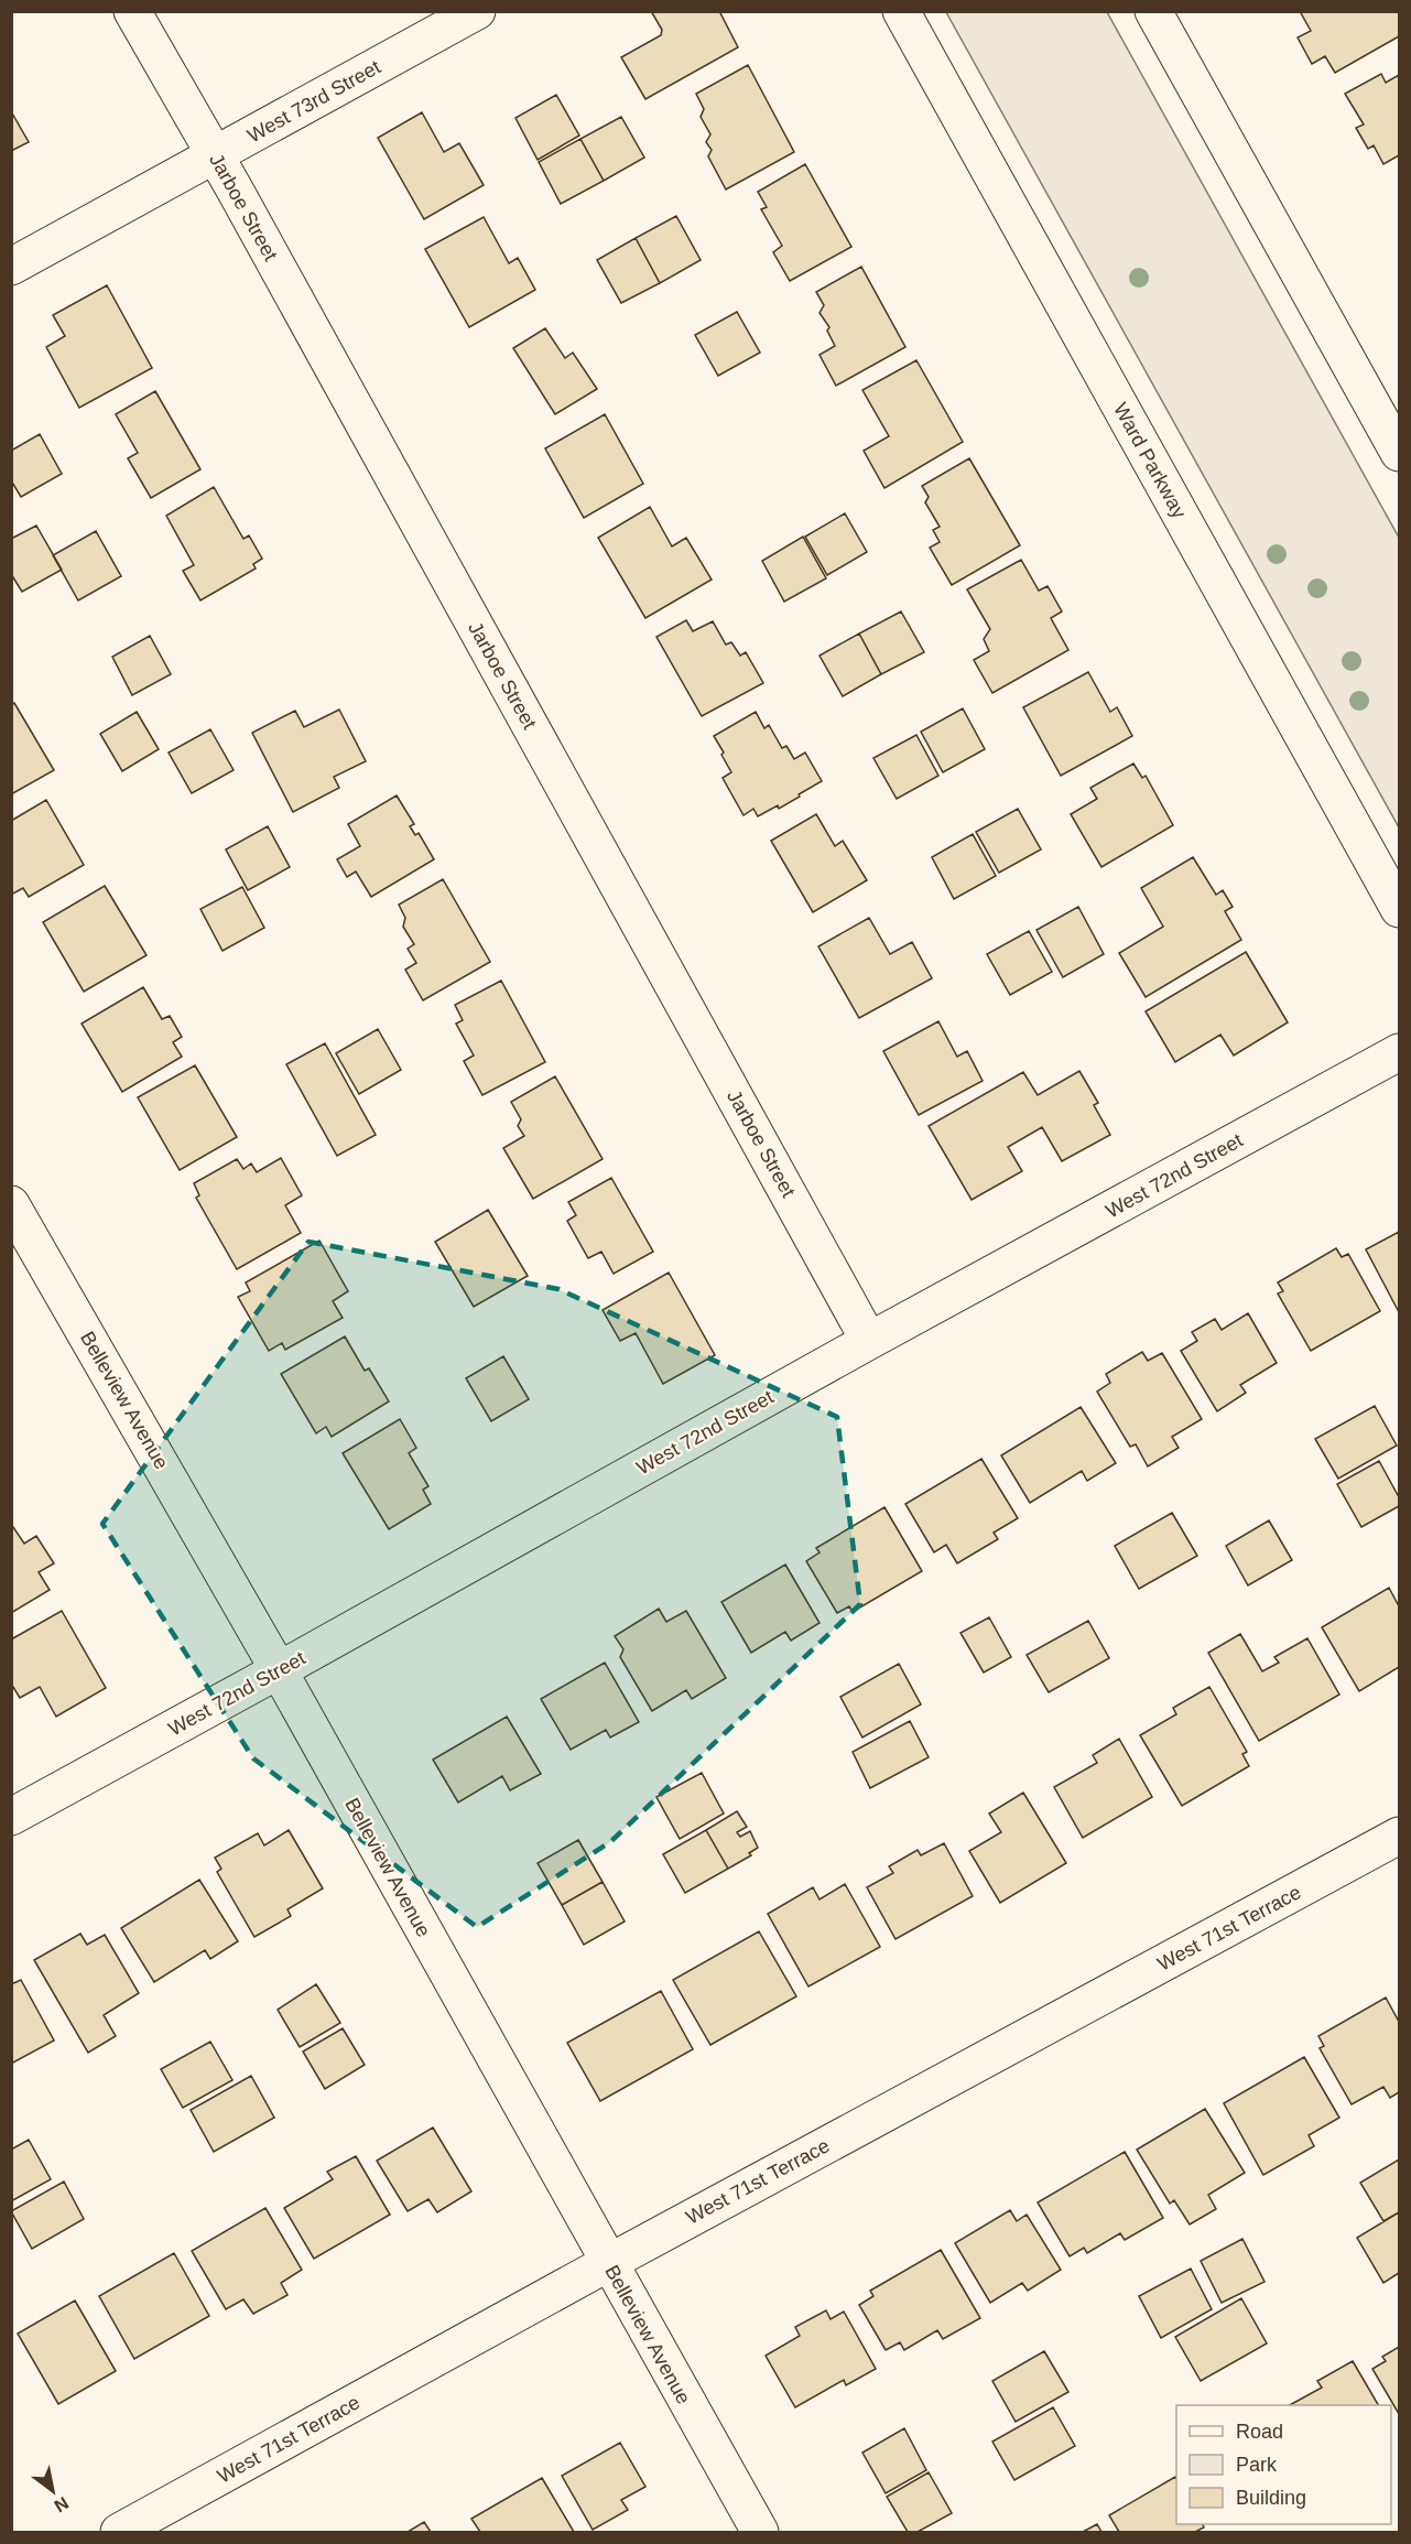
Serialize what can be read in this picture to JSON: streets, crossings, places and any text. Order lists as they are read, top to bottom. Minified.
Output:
{"streets":{"street":["West 73rd Street","Jarboe Street","Ward Parkway","West 72nd Street","Belleview Avenue","West 71st Terrace"]},"crossings":[["West 73rd Street","Jarboe Street"],["Jarboe Street","West 72nd Street"],["West 72nd Street","Belleview Avenue"],["Belleview Avenue","West 71st Terrace"]],"legend":["Road","Park","Building"],"north":"bottom right"}
